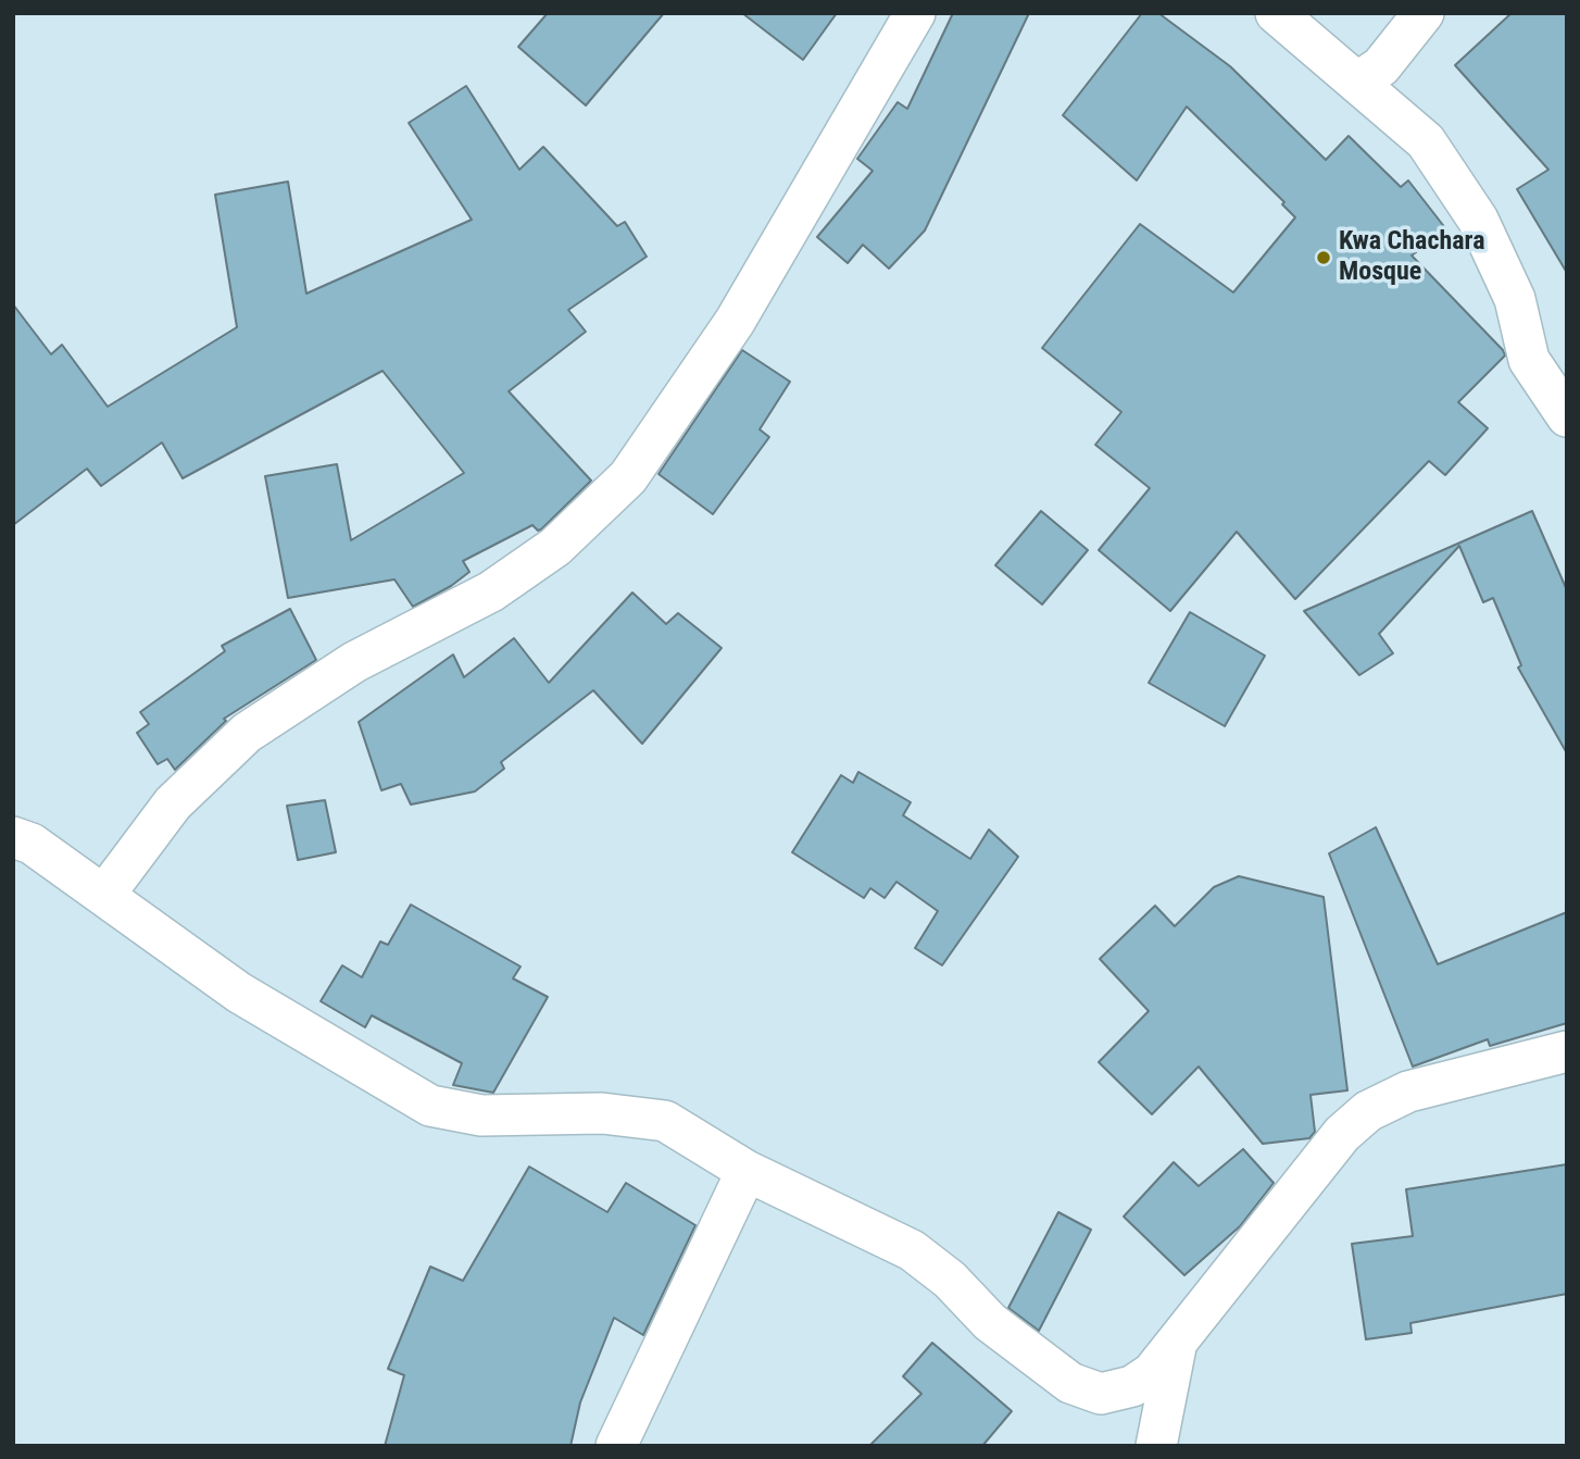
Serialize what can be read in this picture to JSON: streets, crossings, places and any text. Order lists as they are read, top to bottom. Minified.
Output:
{"places":["Kwa Chachara Mosque"]}
